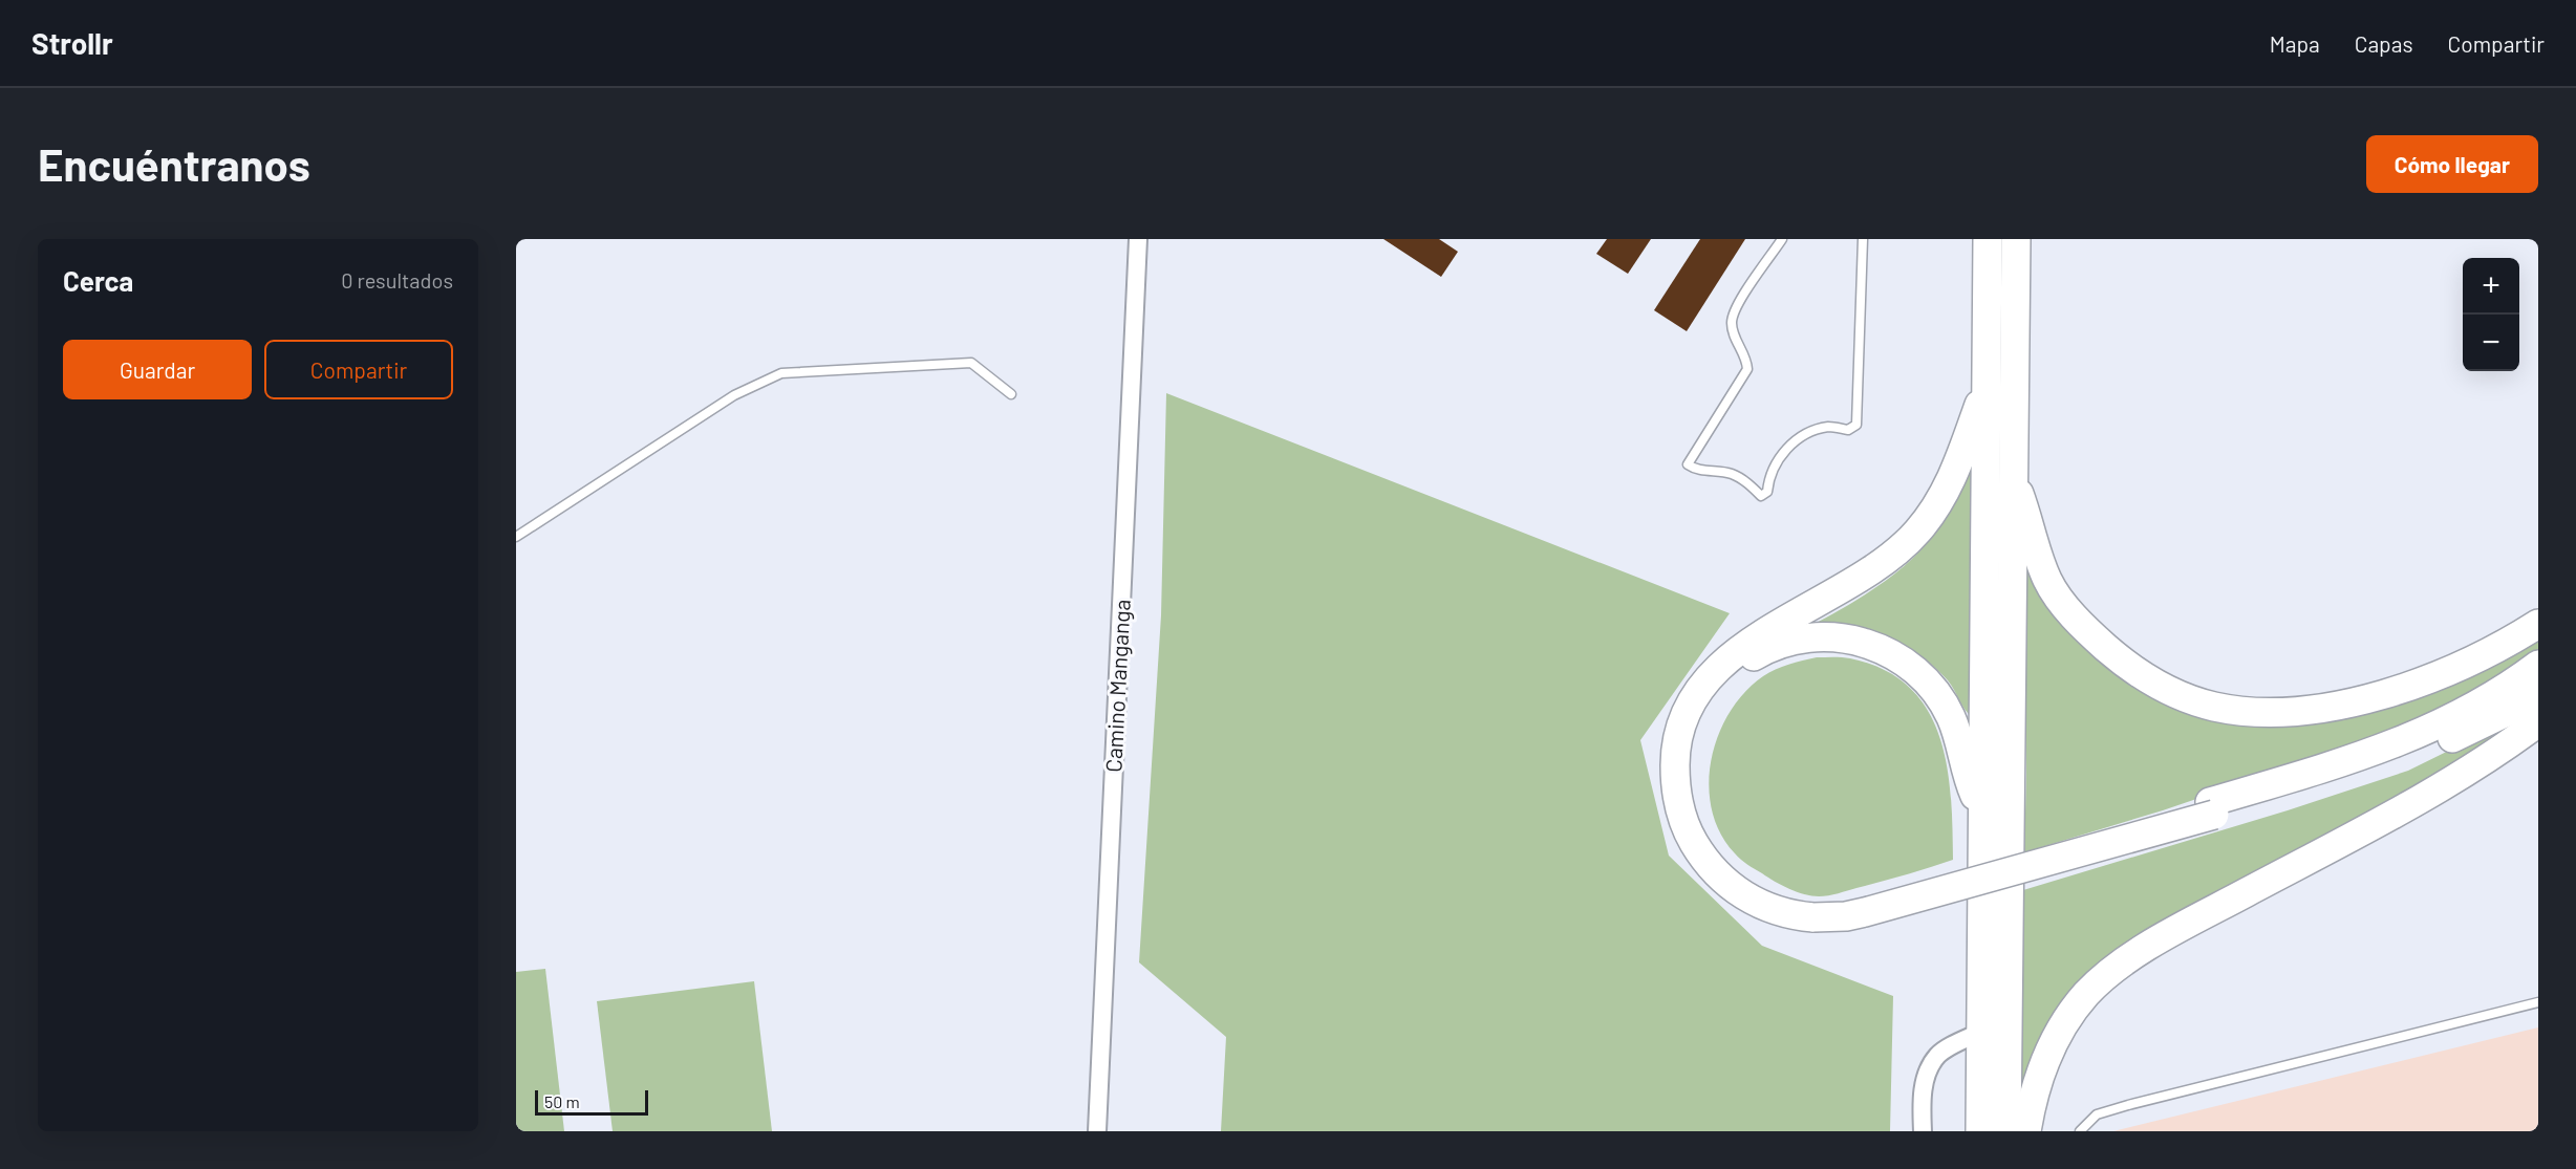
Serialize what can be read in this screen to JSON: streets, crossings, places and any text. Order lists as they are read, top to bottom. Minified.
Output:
{"streets":{"street":["Camino Manganga"]},"scale_bar":"50 m","page":{"header":"Strollr","nav":["Mapa","Capas","Compartir"],"buttons":["Cómo llegar",["Guardar","Compartir"]],"title":"Encuéntranos","heading":["Cerca","0 resultados"],"map_buttons":["+","−"],"scale":"50 m"}}
